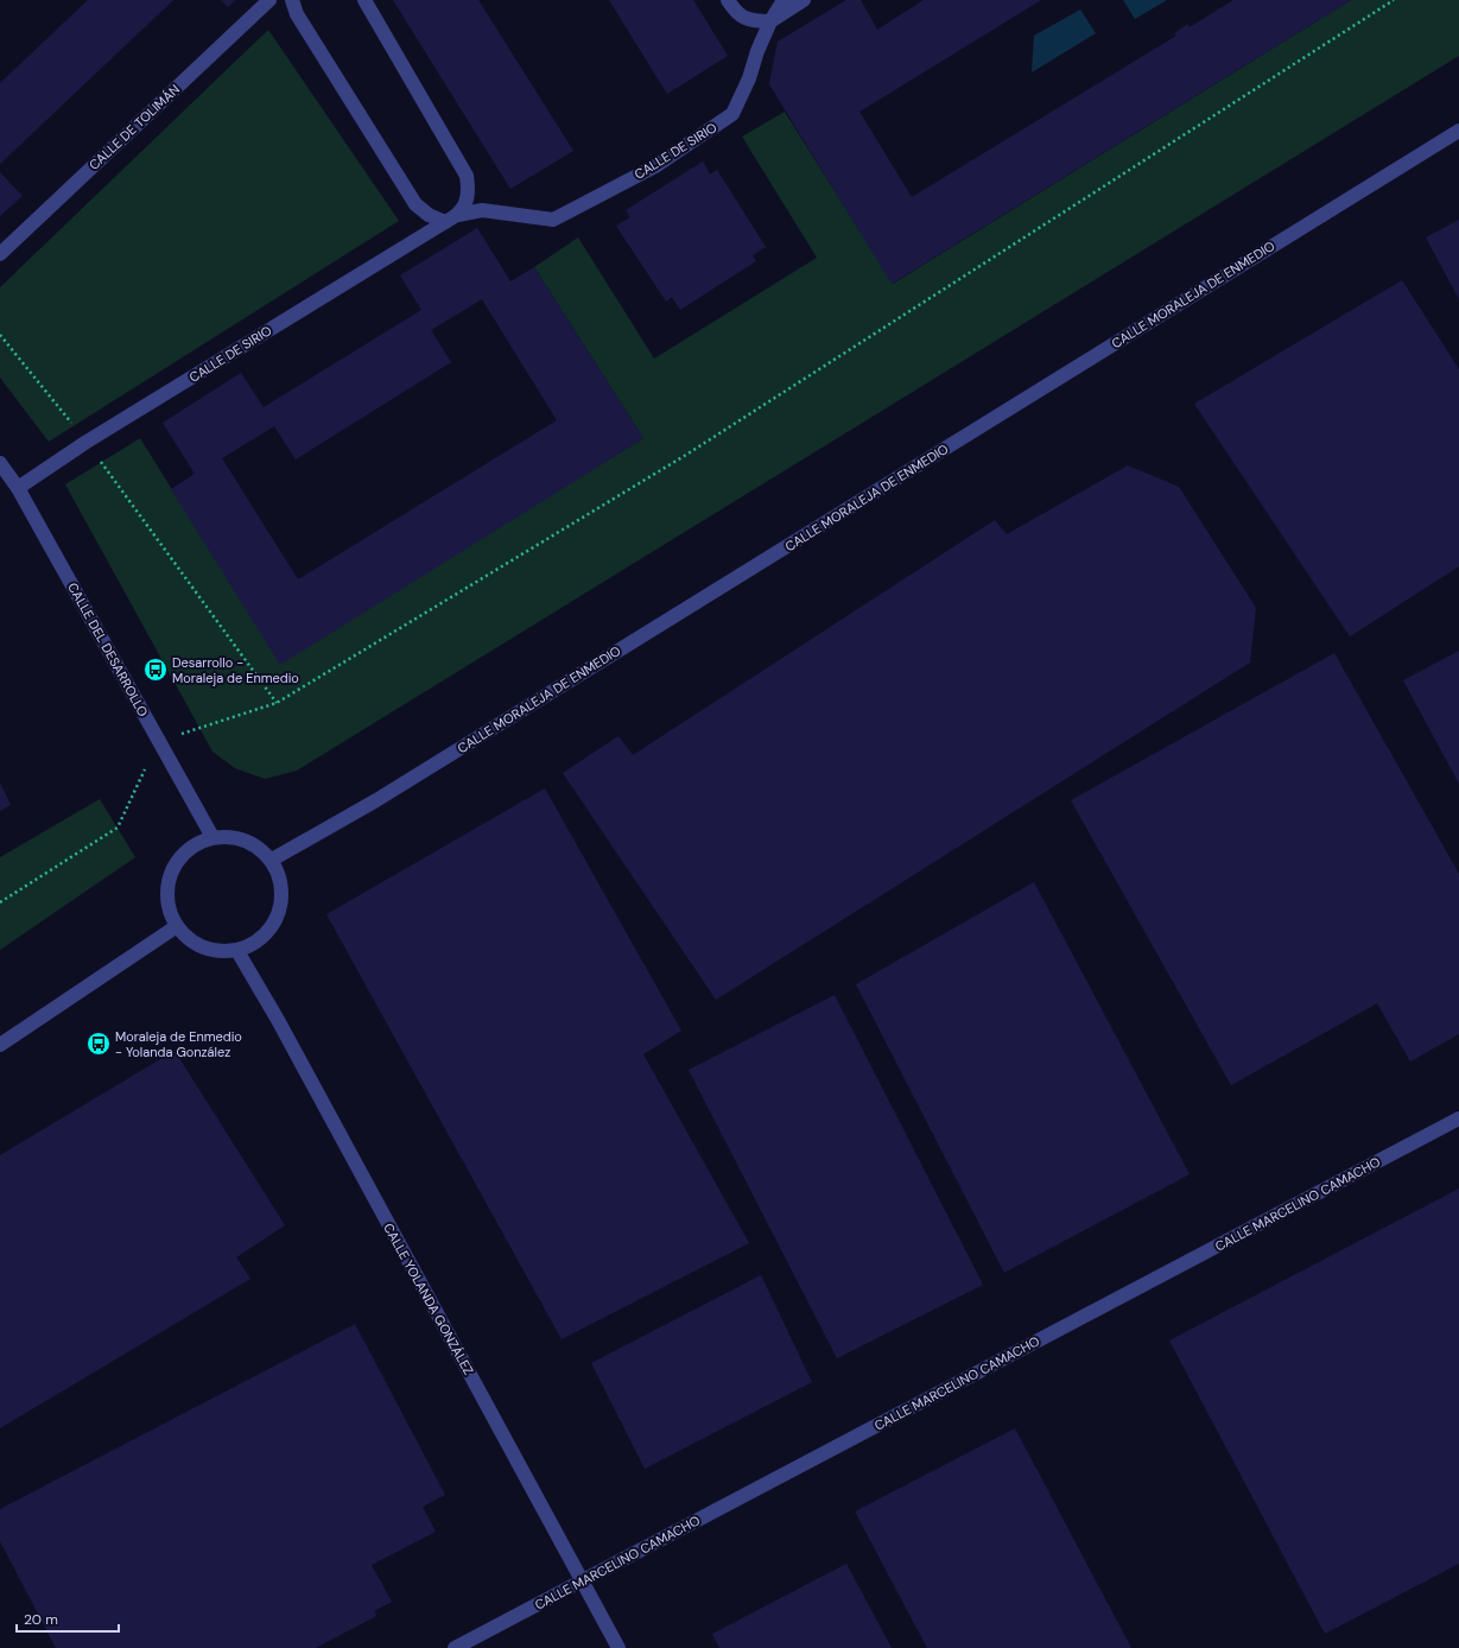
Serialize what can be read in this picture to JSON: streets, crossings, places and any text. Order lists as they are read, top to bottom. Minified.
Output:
{"streets":{"street":["CALLE DE TOLIMÁN","CALLE DE SIRIO","CALLE MORALEJA DE ENMEDIO","CALLE DEL DESARROLLO","CALLE MARCELINO CAMACHO","CALLE YOLANDA GONZÁLEZ"]},"crossings":[["CALLE DE SIRIO","CALLE DEL DESARROLLO"],["CALLE MORALEJA DE ENMEDIO","CALLE DEL DESARROLLO"],["CALLE MORALEJA DE ENMEDIO","CALLE YOLANDA GONZÁLEZ"],["CALLE DEL DESARROLLO","CALLE YOLANDA GONZÁLEZ"],["CALLE MARCELINO CAMACHO","CALLE YOLANDA GONZÁLEZ"]],"places":{"bus stop":["Desarrollo - Moraleja de Enmedio","Moraleja de Enmedio - Yolanda González"]},"scale_bar":"20 m"}
